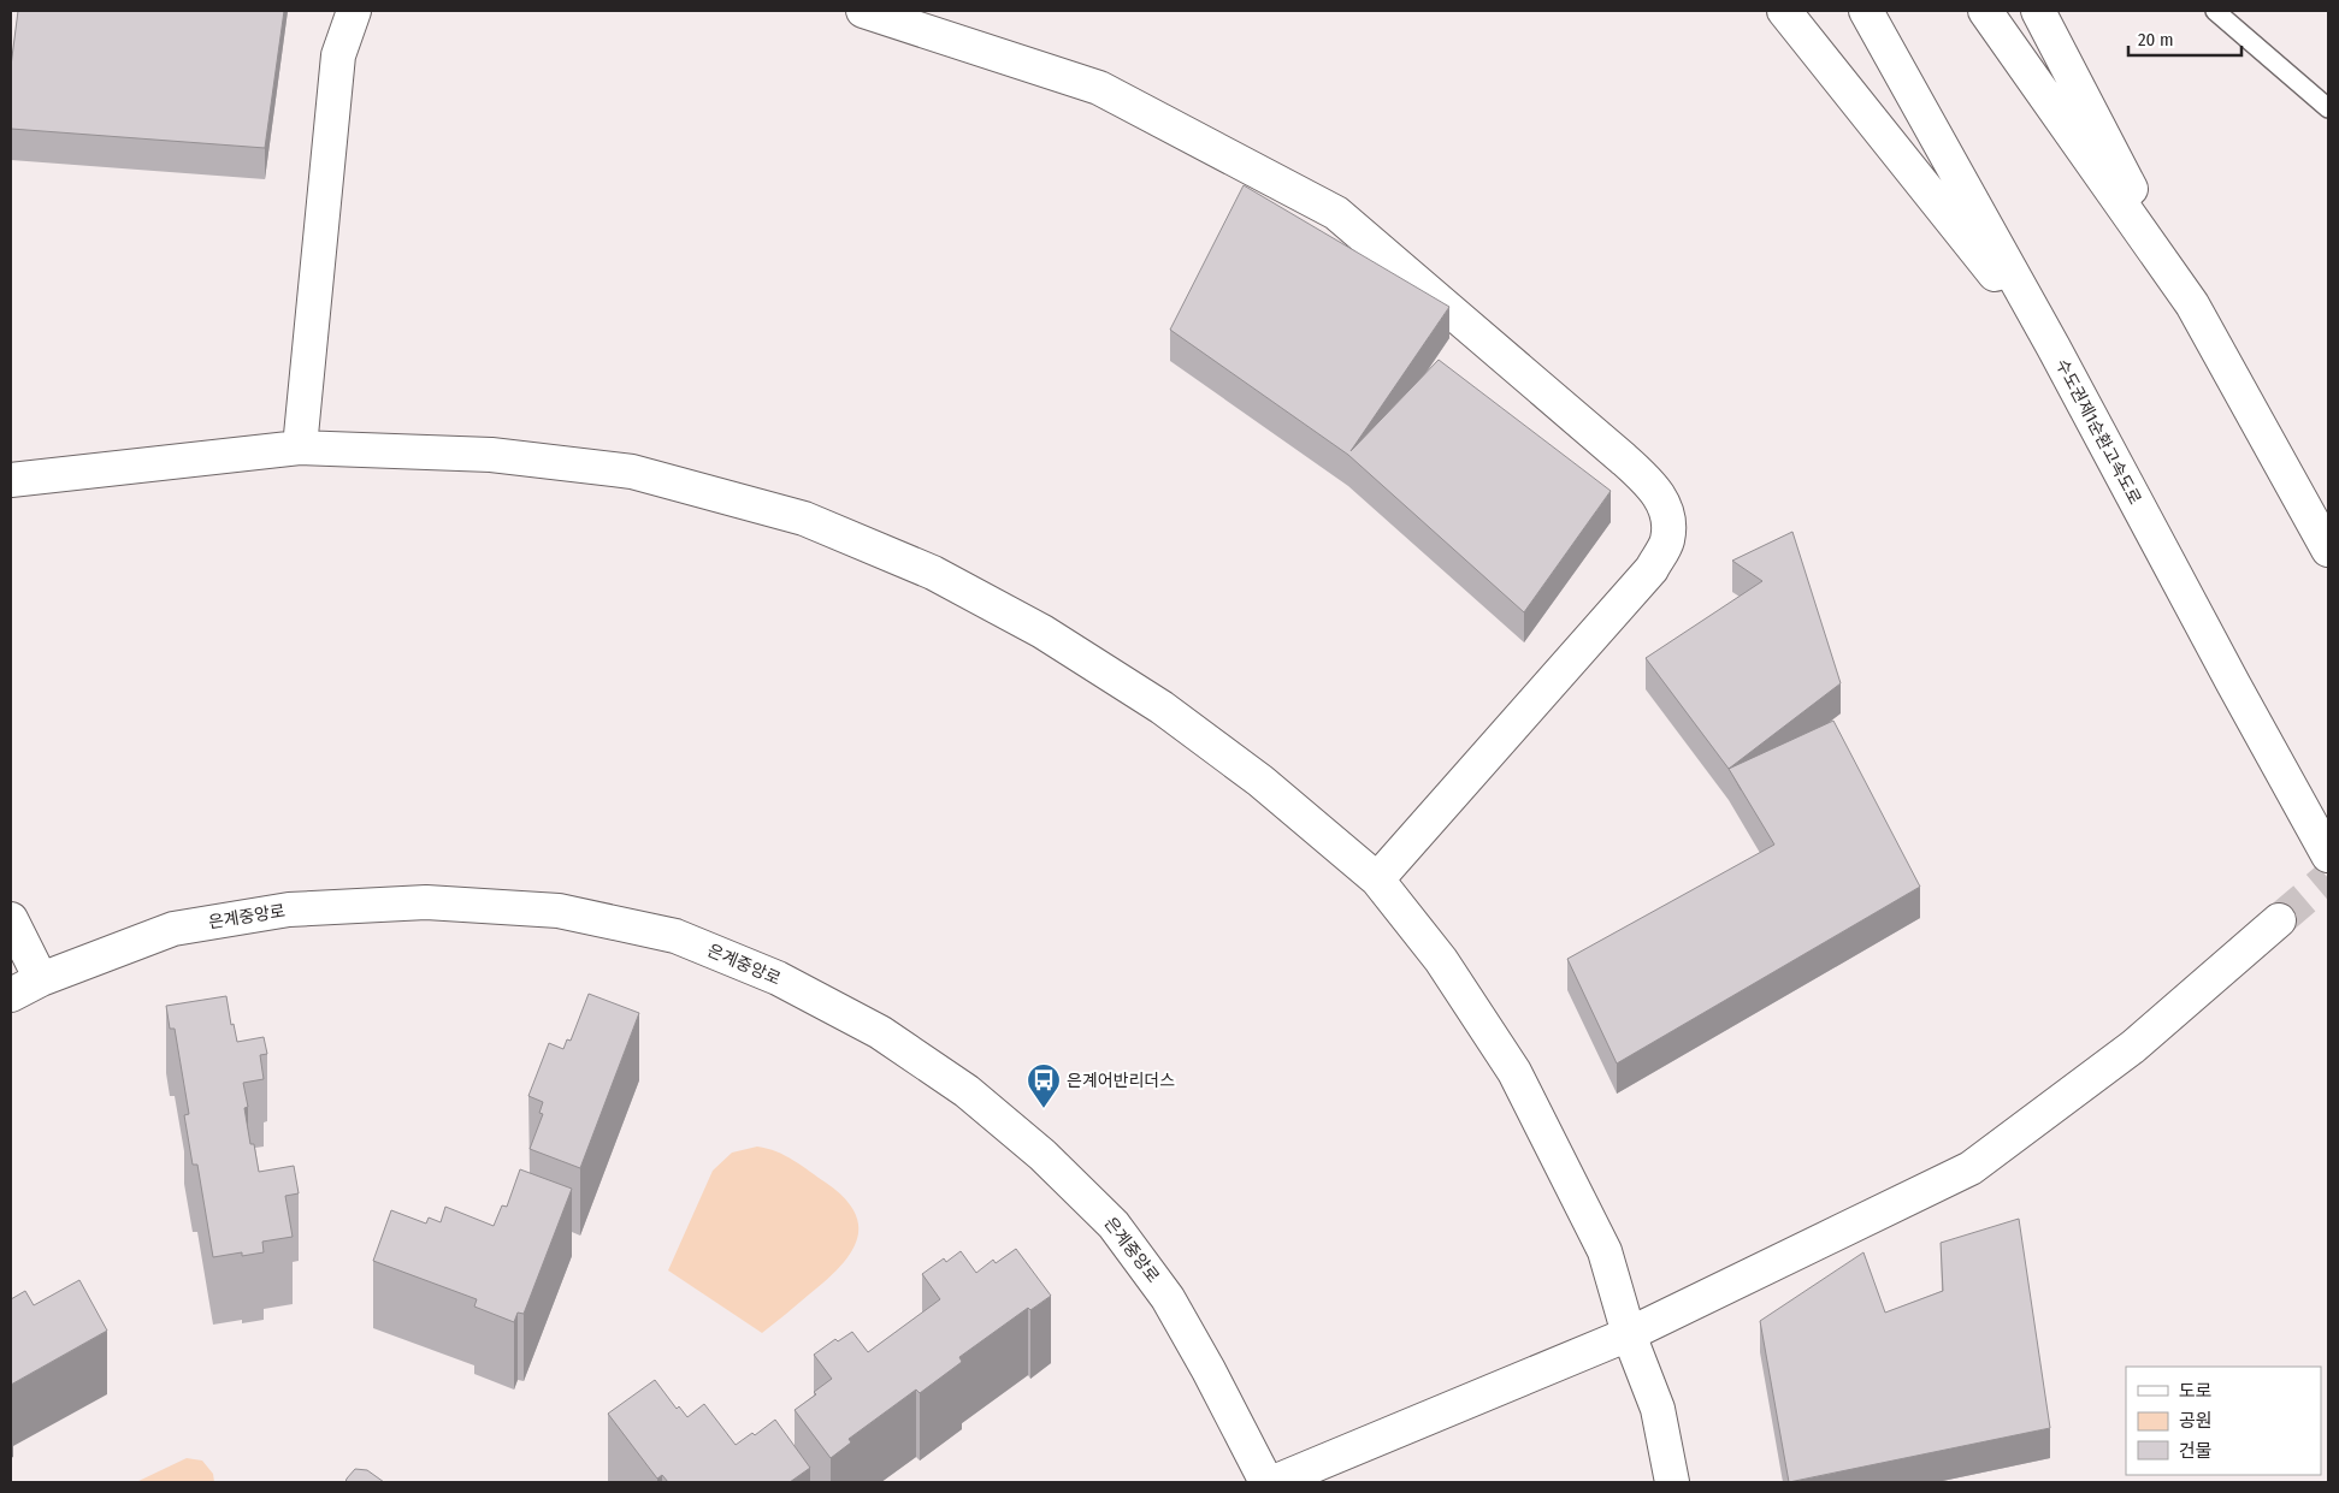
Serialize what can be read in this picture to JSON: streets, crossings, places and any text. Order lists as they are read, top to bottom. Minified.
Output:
{"streets":{"main road":["수도권제1순환고속도로","은계중앙로"]},"places":{"bus stop":["은계어반리더스"]},"legend":["도로","공원","건물"],"scale_bar":"20 m"}
